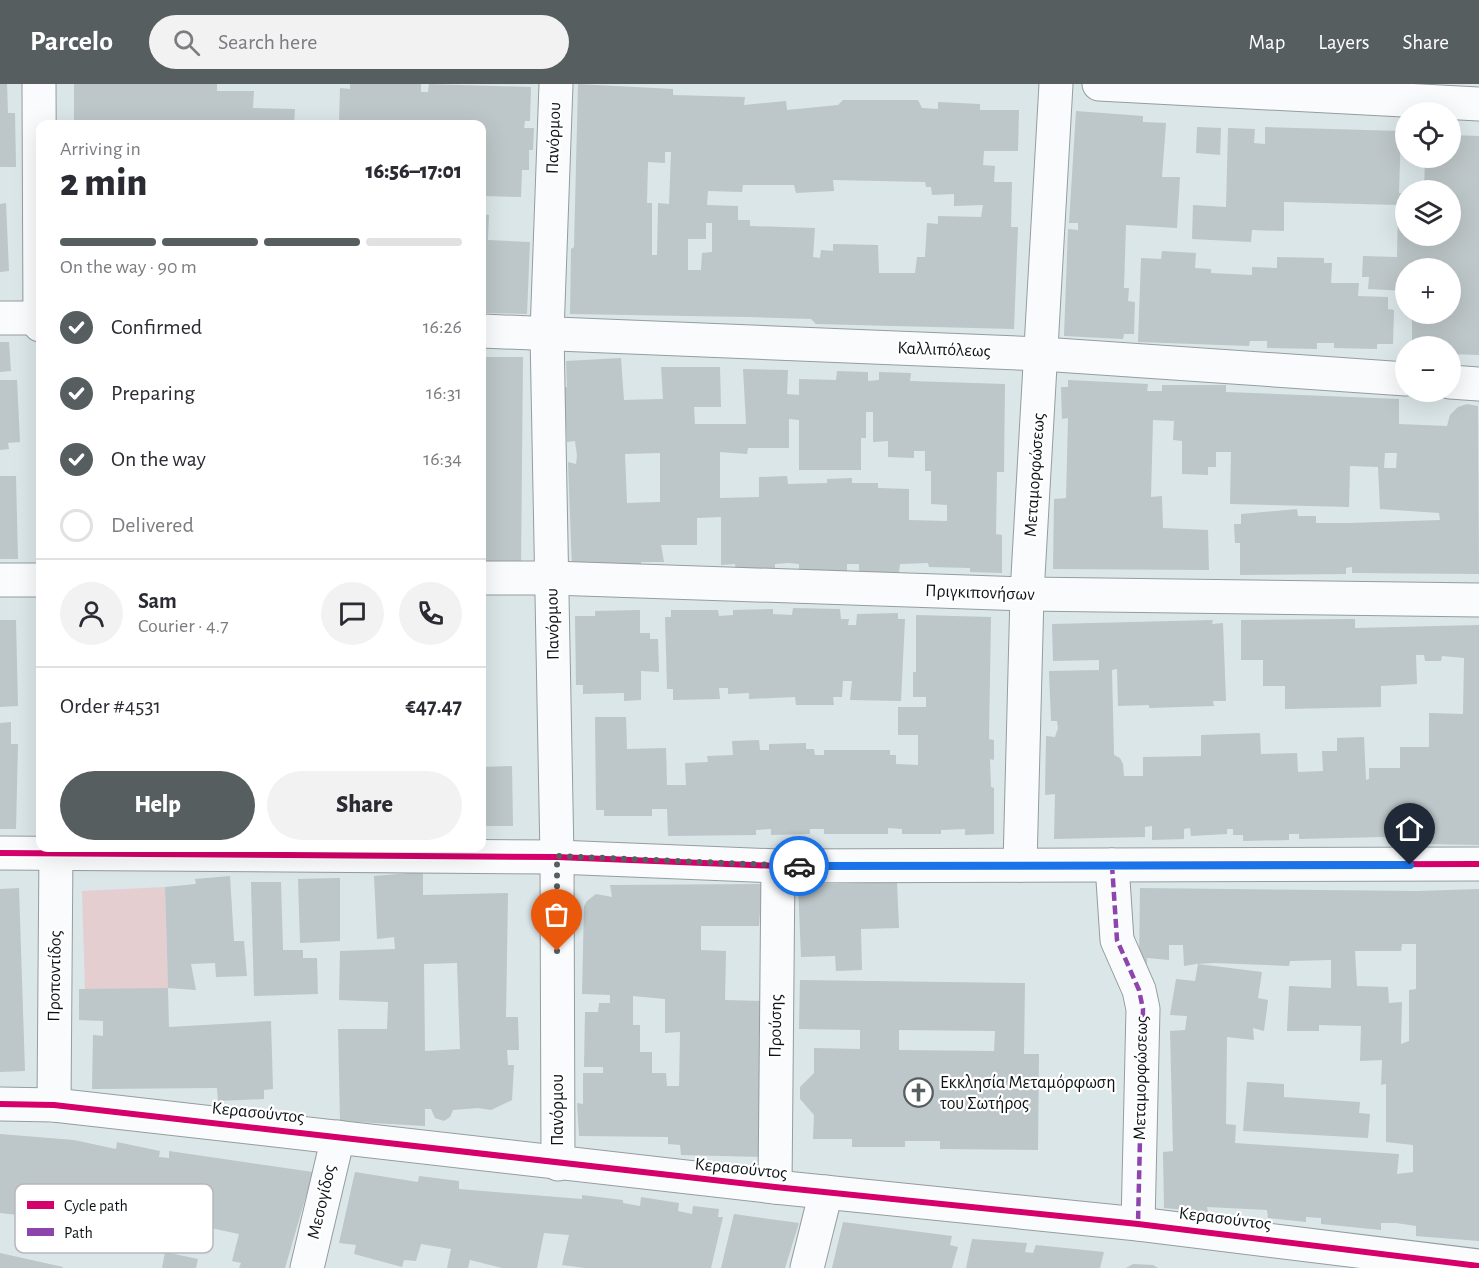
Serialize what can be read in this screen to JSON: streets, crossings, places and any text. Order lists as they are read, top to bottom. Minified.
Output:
{"streets":{"street":["Πανόρμου","Καλλιπόλεως","Μεταμορφώσεως","Πριγκιπονήσων","Προποντίδος","Προύσης","Κερασούντος","Μεσογίδος"]},"crossings":[["Πανόρμου","Καλλιπόλεως"],["Πανόρμου","Πριγκιπονήσων"],["Πανόρμου","Κερασούντος"],["Καλλιπόλεως","Μεταμορφώσεως"],["Μεταμορφώσεως","Πριγκιπονήσων"],["Μεταμορφώσεως","Κερασούντος"],["Προποντίδος","Κερασούντος"],["Προύσης","Κερασούντος"],["Κερασούντος","Μεσογίδος"]],"places":{"church":["Εκκλησία Μεταμόρφωση του Σωτήρος"]},"legend":["Cycle path","Path"],"page":{"header":"Parcelo","search":"Search here","nav":["Map","Layers","Share"],"map_buttons":["+","−"],"heading":["2 min","Arriving in","16:56–17:01"],"panel":["Sam","Courier · 4.7","Order #4531","€47.47"],"bar":"On the way · 90 m","list":[["Confirmed","16:26"],["Preparing","16:31"],["On the way","16:34"],"Delivered"],"buttons":["Help","Share"]}}
